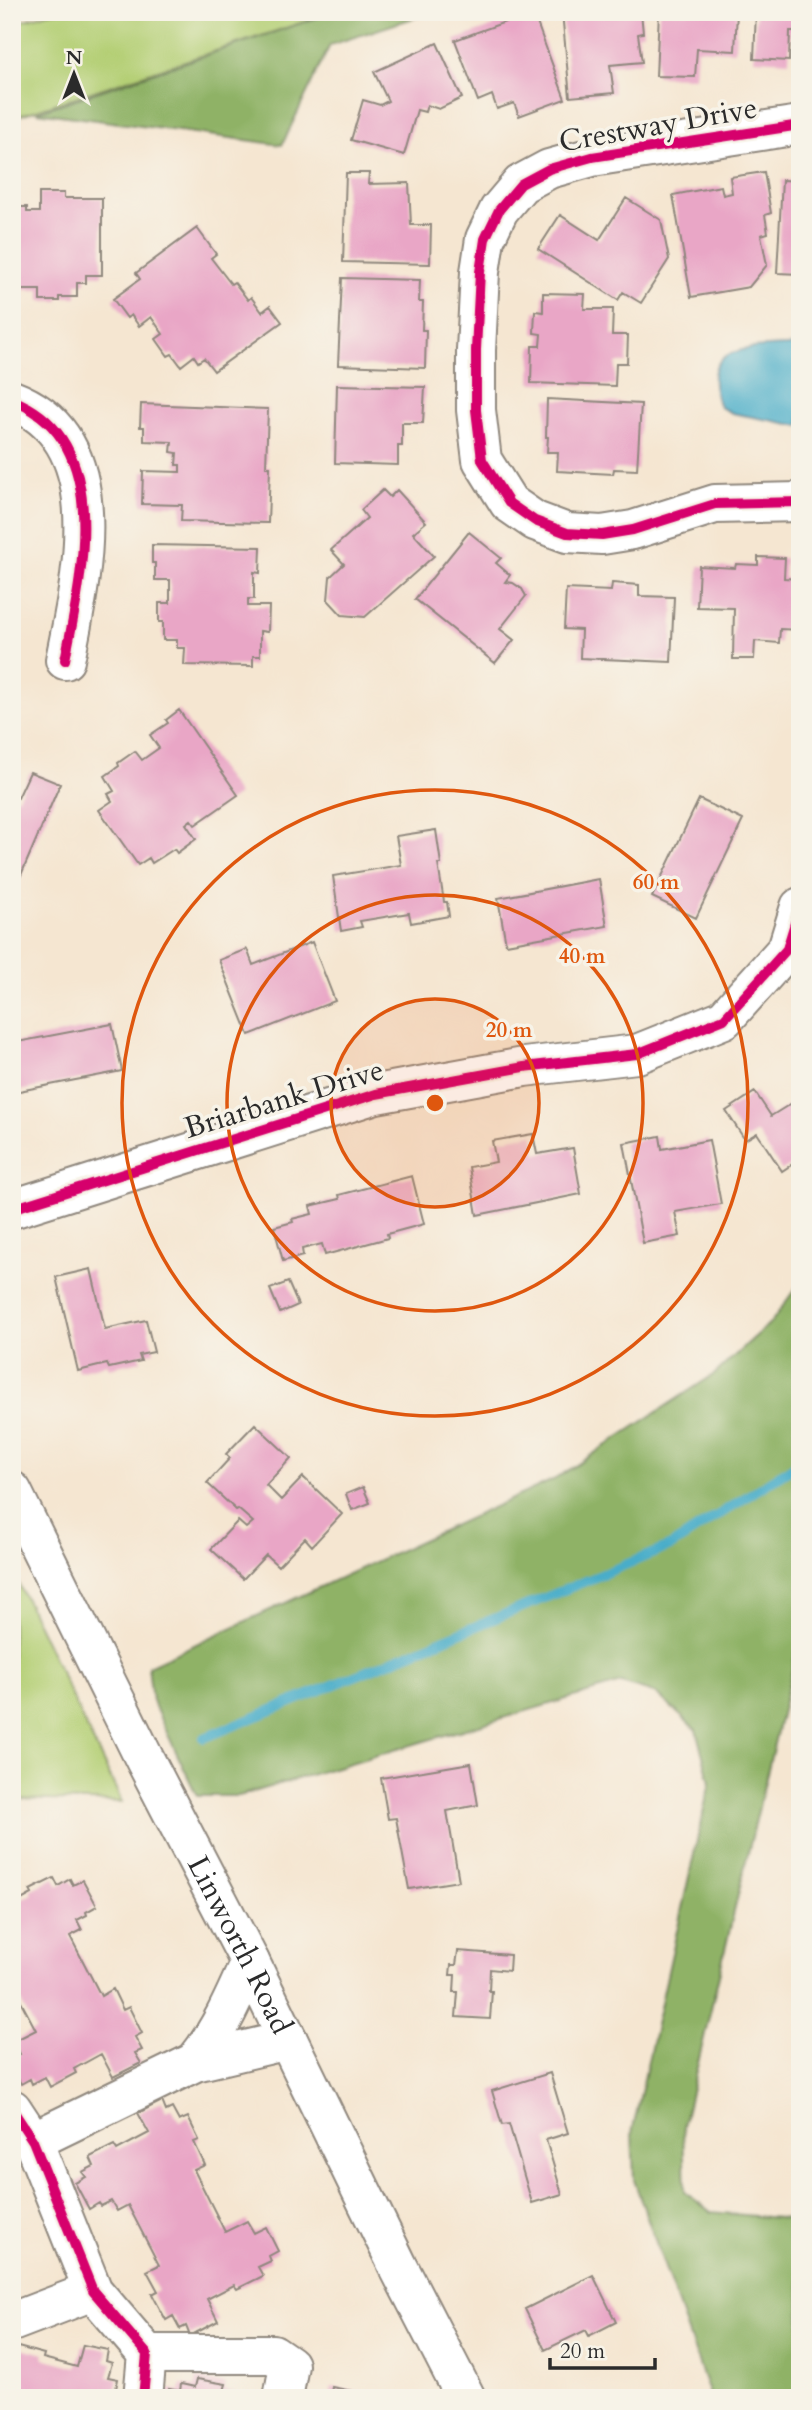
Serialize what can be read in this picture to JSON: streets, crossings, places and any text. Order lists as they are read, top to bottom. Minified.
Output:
{"streets":{"street":["Crestway Drive","Briarbank Drive","Linworth Road"]},"scale_bar":"20 m","north":"top","rings":["60 m","40 m","20 m"]}
